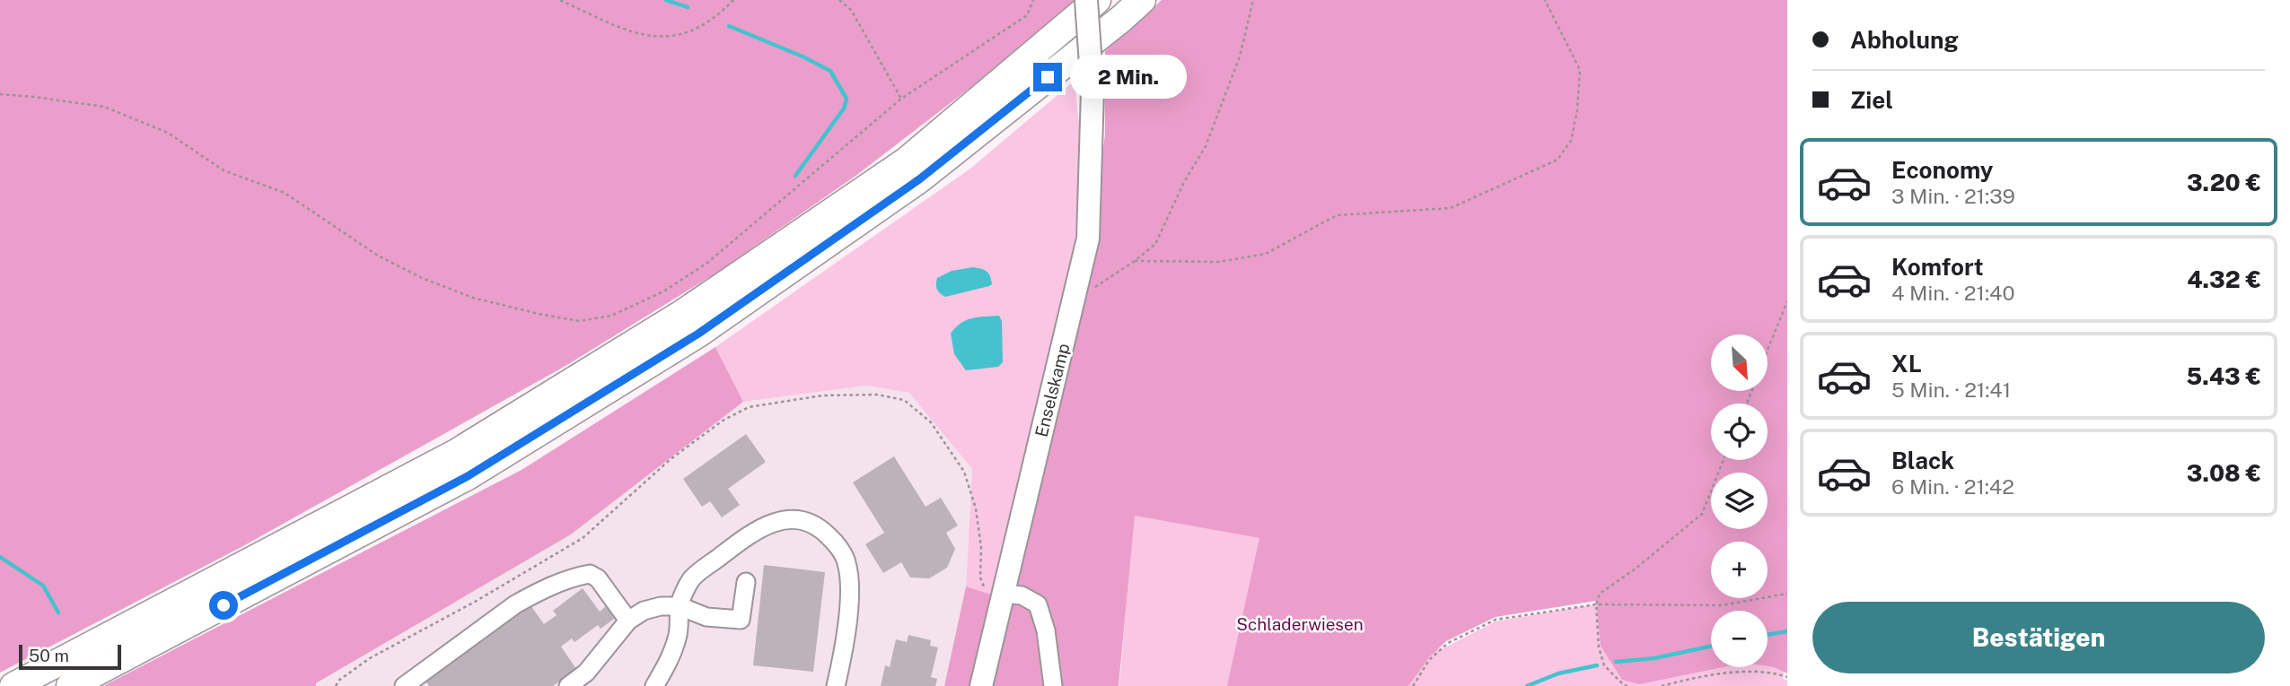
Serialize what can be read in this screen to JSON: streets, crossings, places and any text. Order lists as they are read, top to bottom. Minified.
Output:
{"streets":{"main road":["Enselskamp"]},"parks":["Schladerwiesen"],"scale_bar":"50 m","north":"bottom right","page":{"banner":["Abholung","Ziel"],"bubble":"2 Min.","list":[{"name":"Economy","note":"3 Min. · 21:39","value":"3.20 €"},{"name":"Komfort","note":"4 Min. · 21:40","value":"4.32 €"},{"name":"XL","note":"5 Min. · 21:41","value":"5.43 €"},{"name":"Black","note":"6 Min. · 21:42","value":"3.08 €"}],"map_buttons":["+","−"],"buttons":"Bestätigen","scale":"50 m"}}
